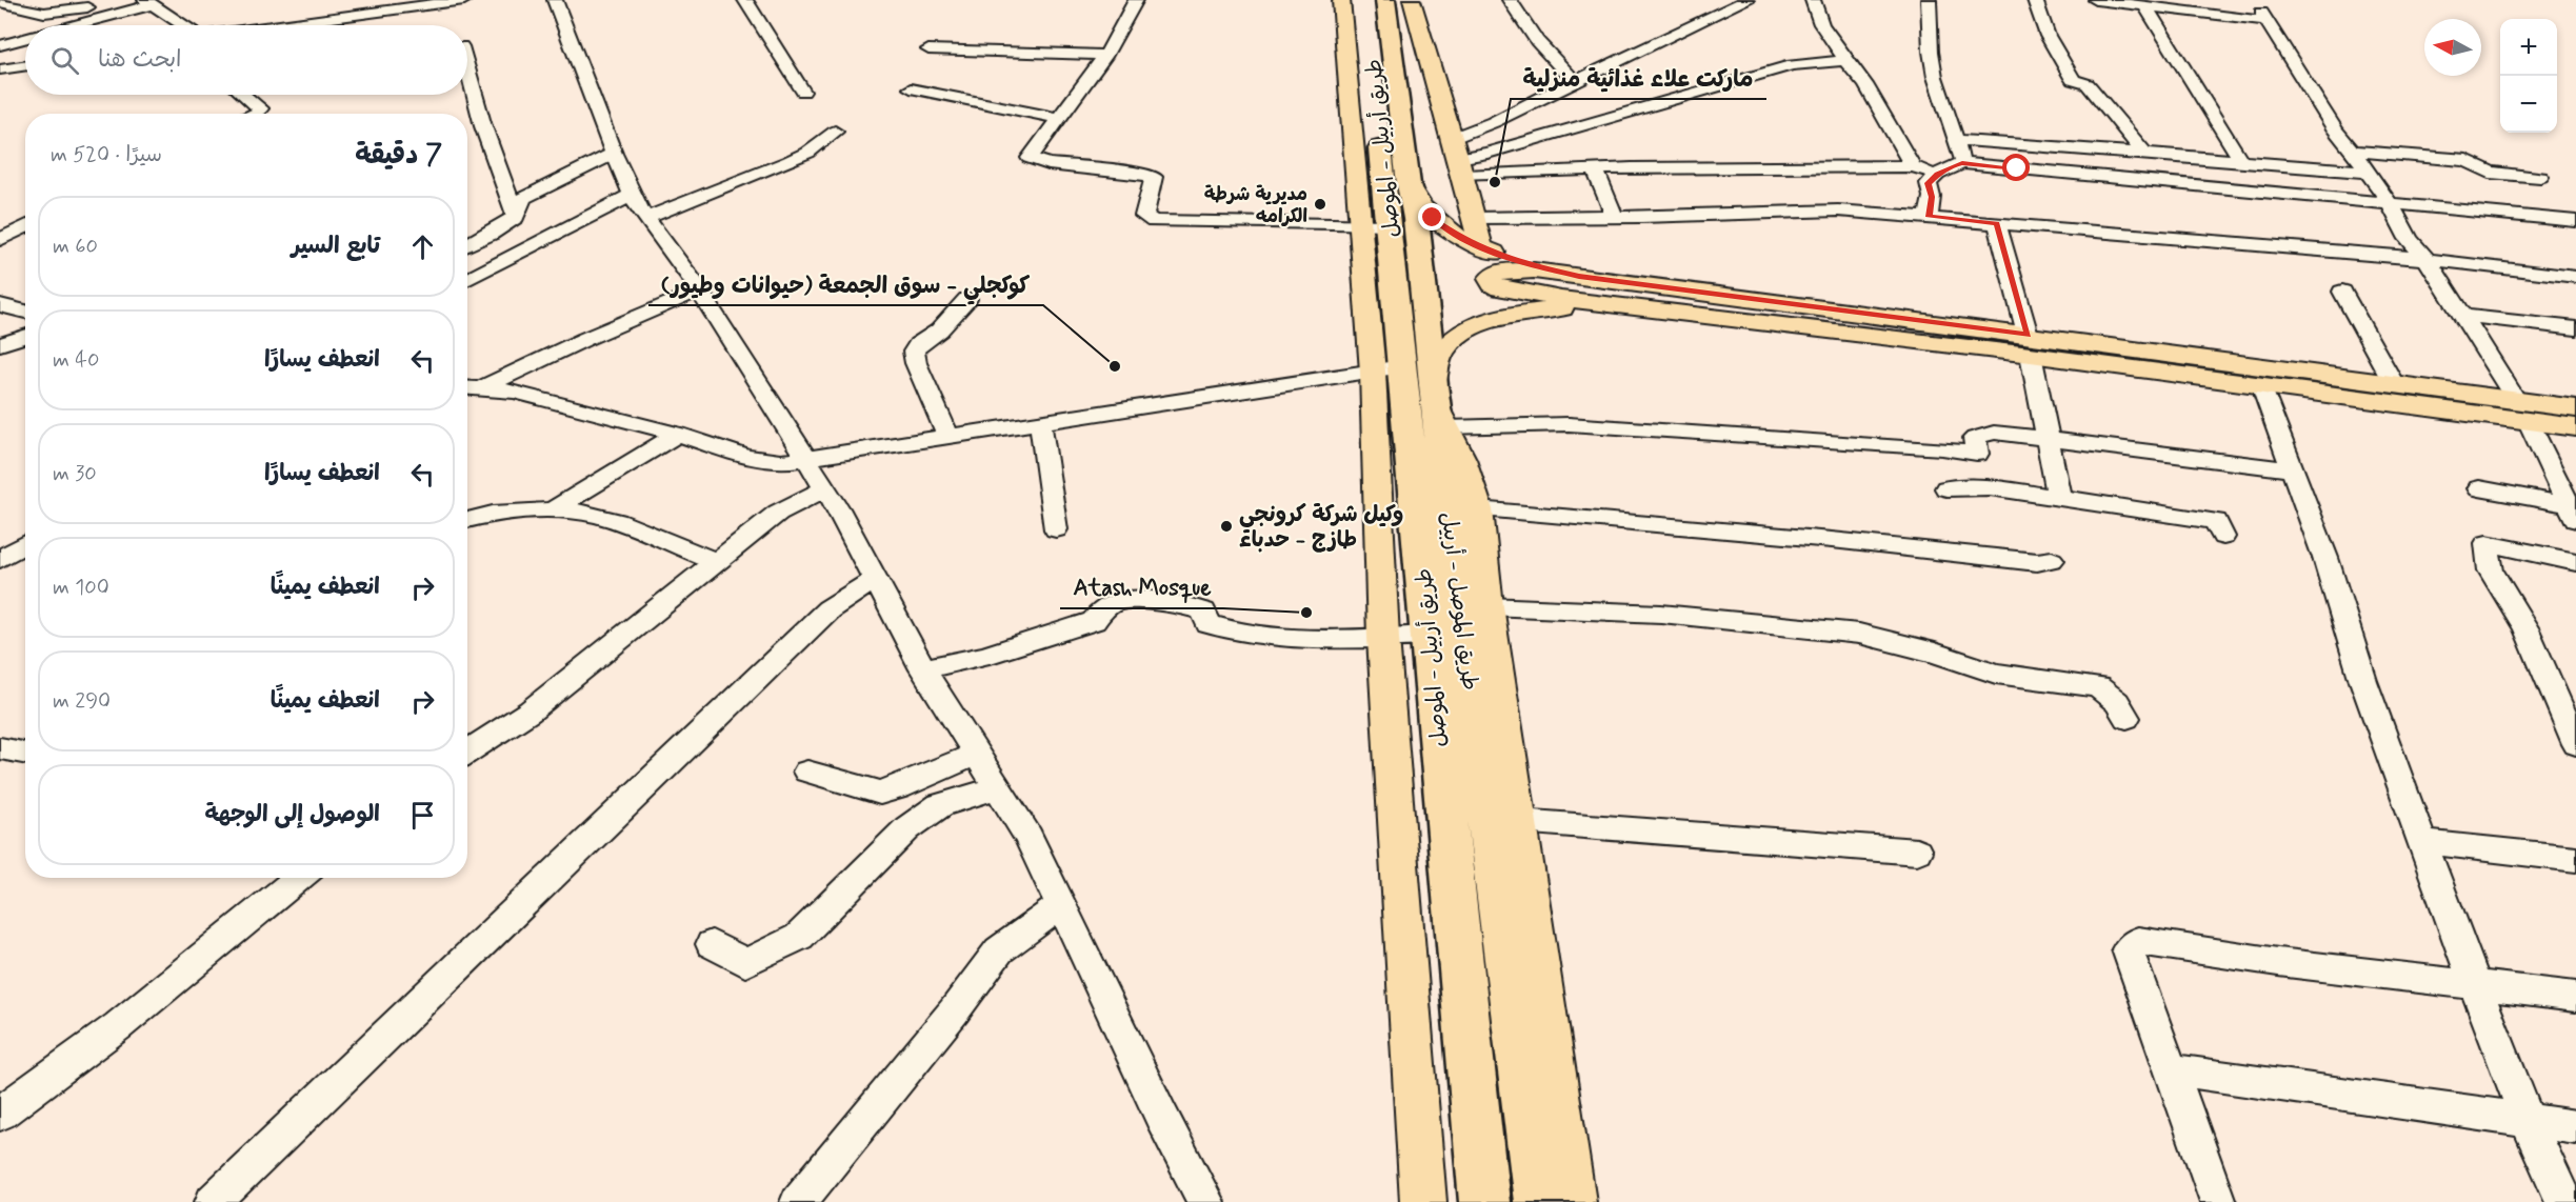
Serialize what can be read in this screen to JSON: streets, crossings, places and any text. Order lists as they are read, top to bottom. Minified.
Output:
{"streets":{"highway":["طريق أربيل - الموصل","طريق الموصل - أربيل"]},"crossings":[["طريق أربيل - الموصل","طريق الموصل - أربيل"]],"places":["ماركت علاء غذائية منزلية","مديرية شرطة الكرامه","كوكجلي - سوق الجمعة (حيوانات وطيور)","وكيل شركة كرونجي طازج - حدباء","Atash Mosque"],"north":"left","page":{"map_buttons":["+","−"],"search":"ابحث هنا","heading":["7 دقيقة","سيرًا · 520 m"],"list":[["تابع السير","60 m"],["انعطف يسارًا","40 m"],["انعطف يسارًا","30 m"],["انعطف يمينًا","100 m"],["انعطف يمينًا","290 m"],"الوصول إلى الوجهة"]}}
